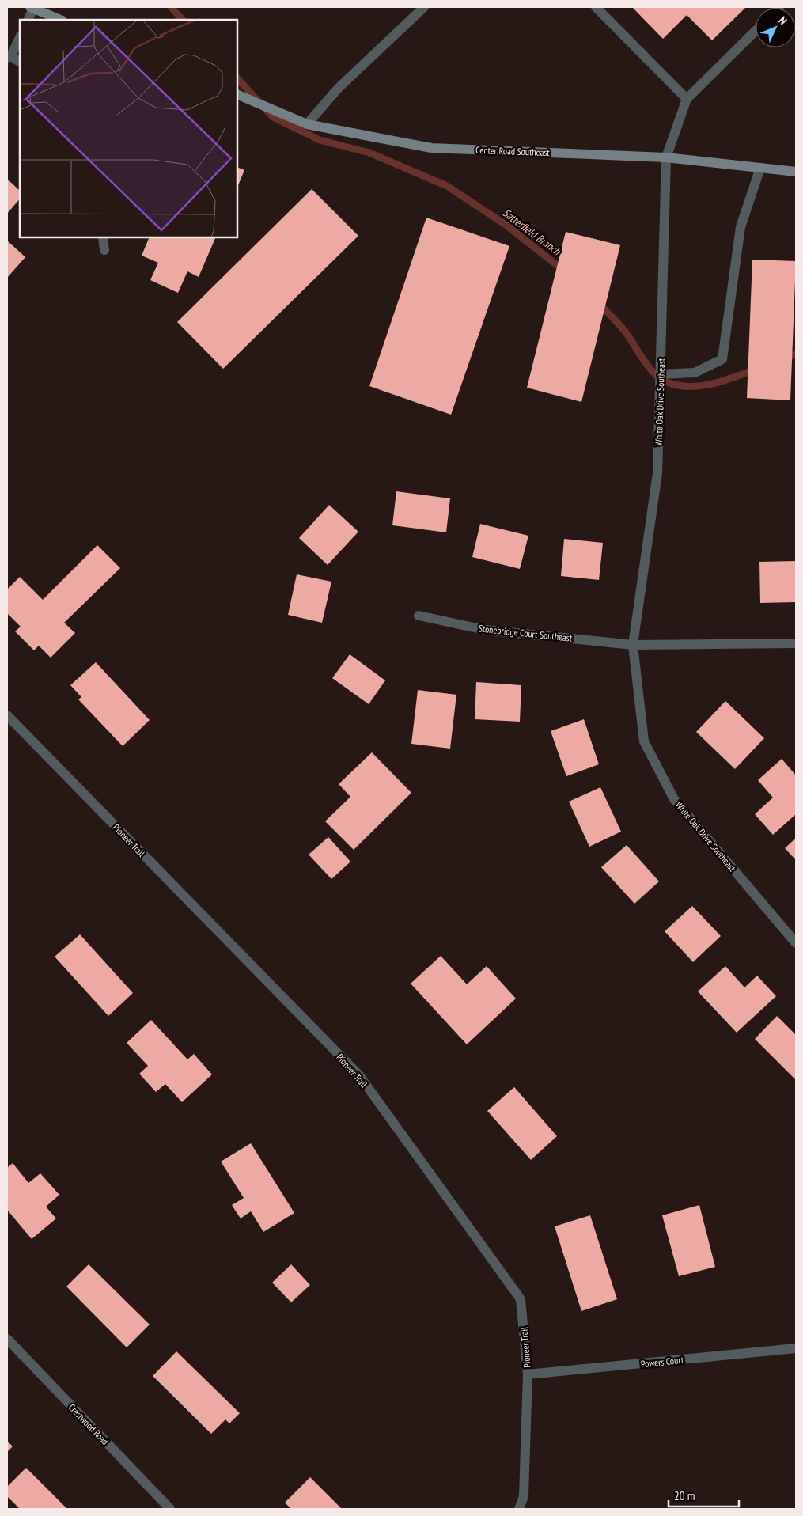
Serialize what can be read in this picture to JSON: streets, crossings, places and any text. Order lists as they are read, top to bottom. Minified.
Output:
{"streets":{"street":["Center Road Southeast","White Oak Drive Southeast","Stonebridge Court Southeast","Pioneer Trail","Powers Court","Crestwood Road"]},"crossings":[["Center Road Southeast","White Oak Drive Southeast"],["White Oak Drive Southeast","Stonebridge Court Southeast"],["Pioneer Trail","Powers Court"]],"water":["Satterfield Branch"],"scale_bar":"20 m","north":"top right"}
